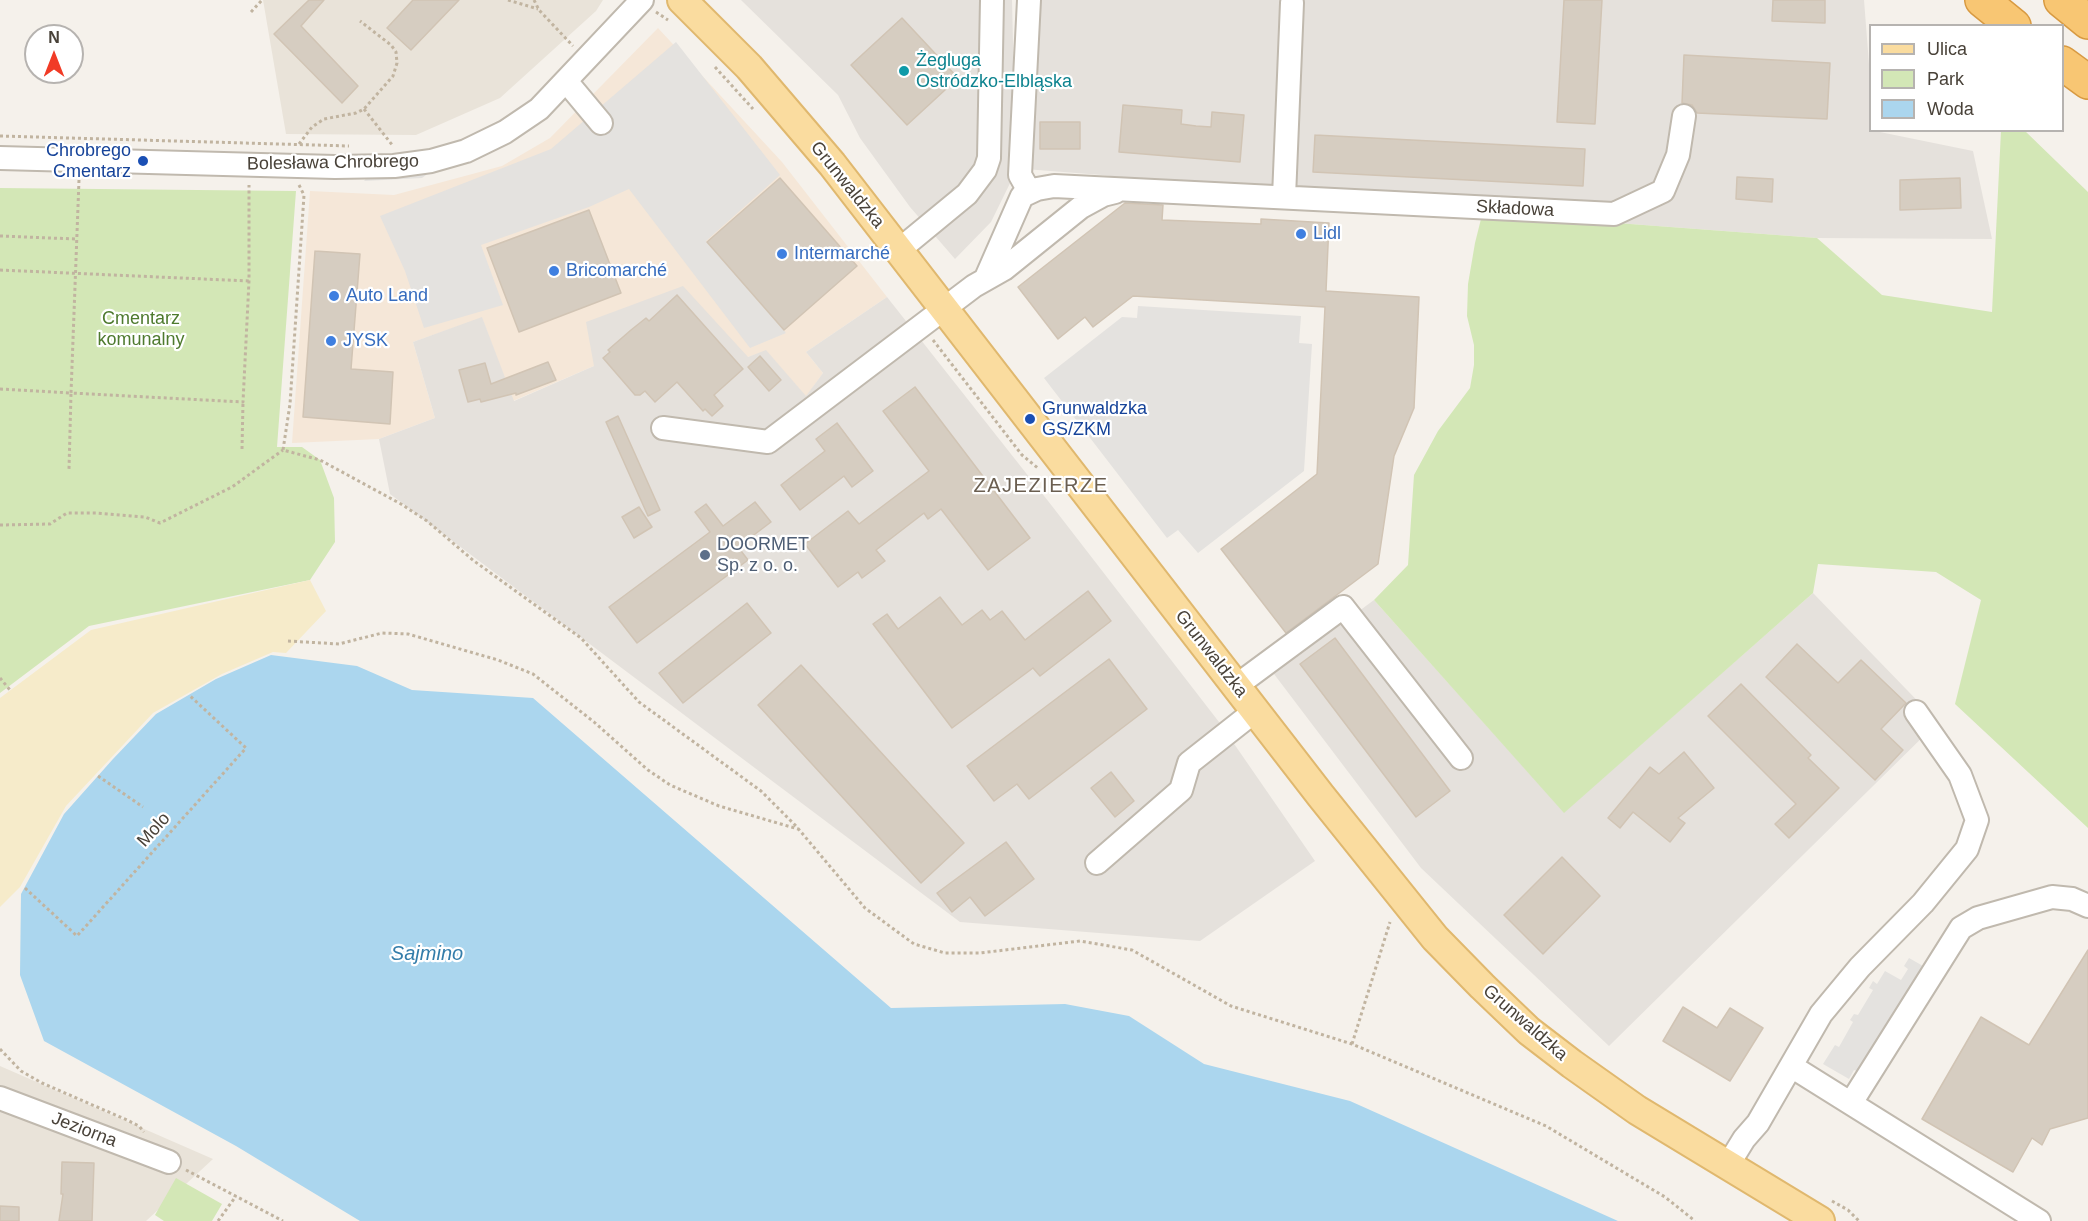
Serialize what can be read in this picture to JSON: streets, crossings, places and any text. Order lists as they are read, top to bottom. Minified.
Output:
{"streets":{"main road":["Grunwaldzka"],"street":["Bolesława Chrobrego","Składowa","Jeziorna"],"path":["Molo"]},"crossings":[["Grunwaldzka","Składowa"]],"districts":["ZAJEZIERZE"],"water":["Sajmino"],"parks":["Cmentarz komunalny"],"places":["Żegluga Ostródzko-Elbląska","Chrobrego Cmentarz","Lidl","Intermarché","Bricomarché","Auto Land","JYSK","Grunwaldzka GS/ZKM","DOORMET Sp. z o. o."],"legend":["Ulica","Park","Woda"],"north":"top"}
